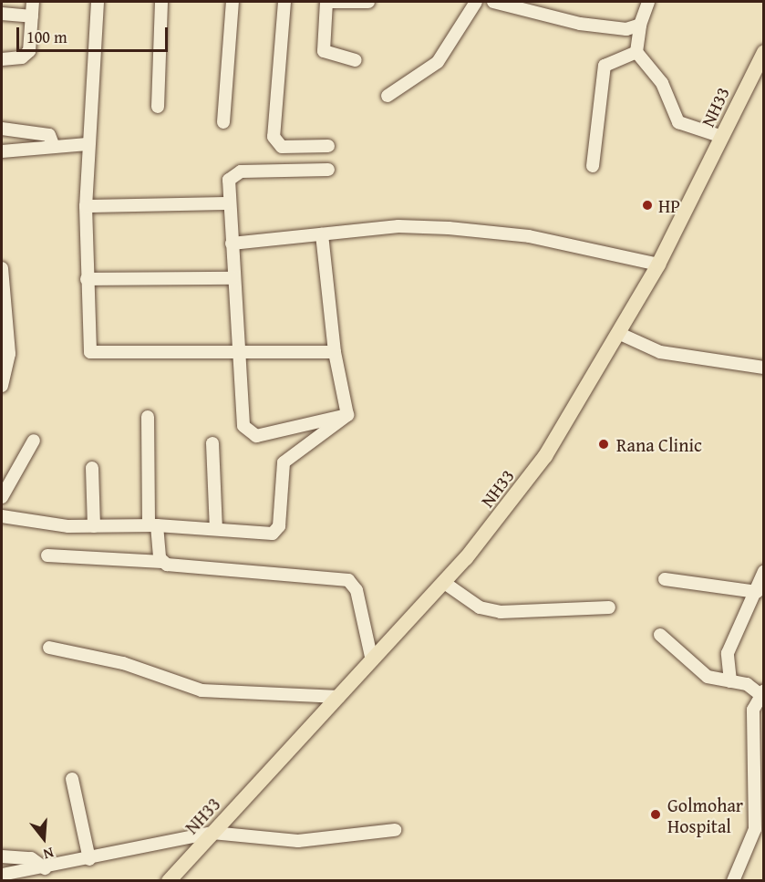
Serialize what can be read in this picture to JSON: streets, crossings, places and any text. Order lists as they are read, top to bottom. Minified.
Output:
{"streets":{"main road":["NH33"]},"places":["HP","Rana Clinic","Golmohar Hospital"],"scale_bar":"100 m","north":"bottom"}
